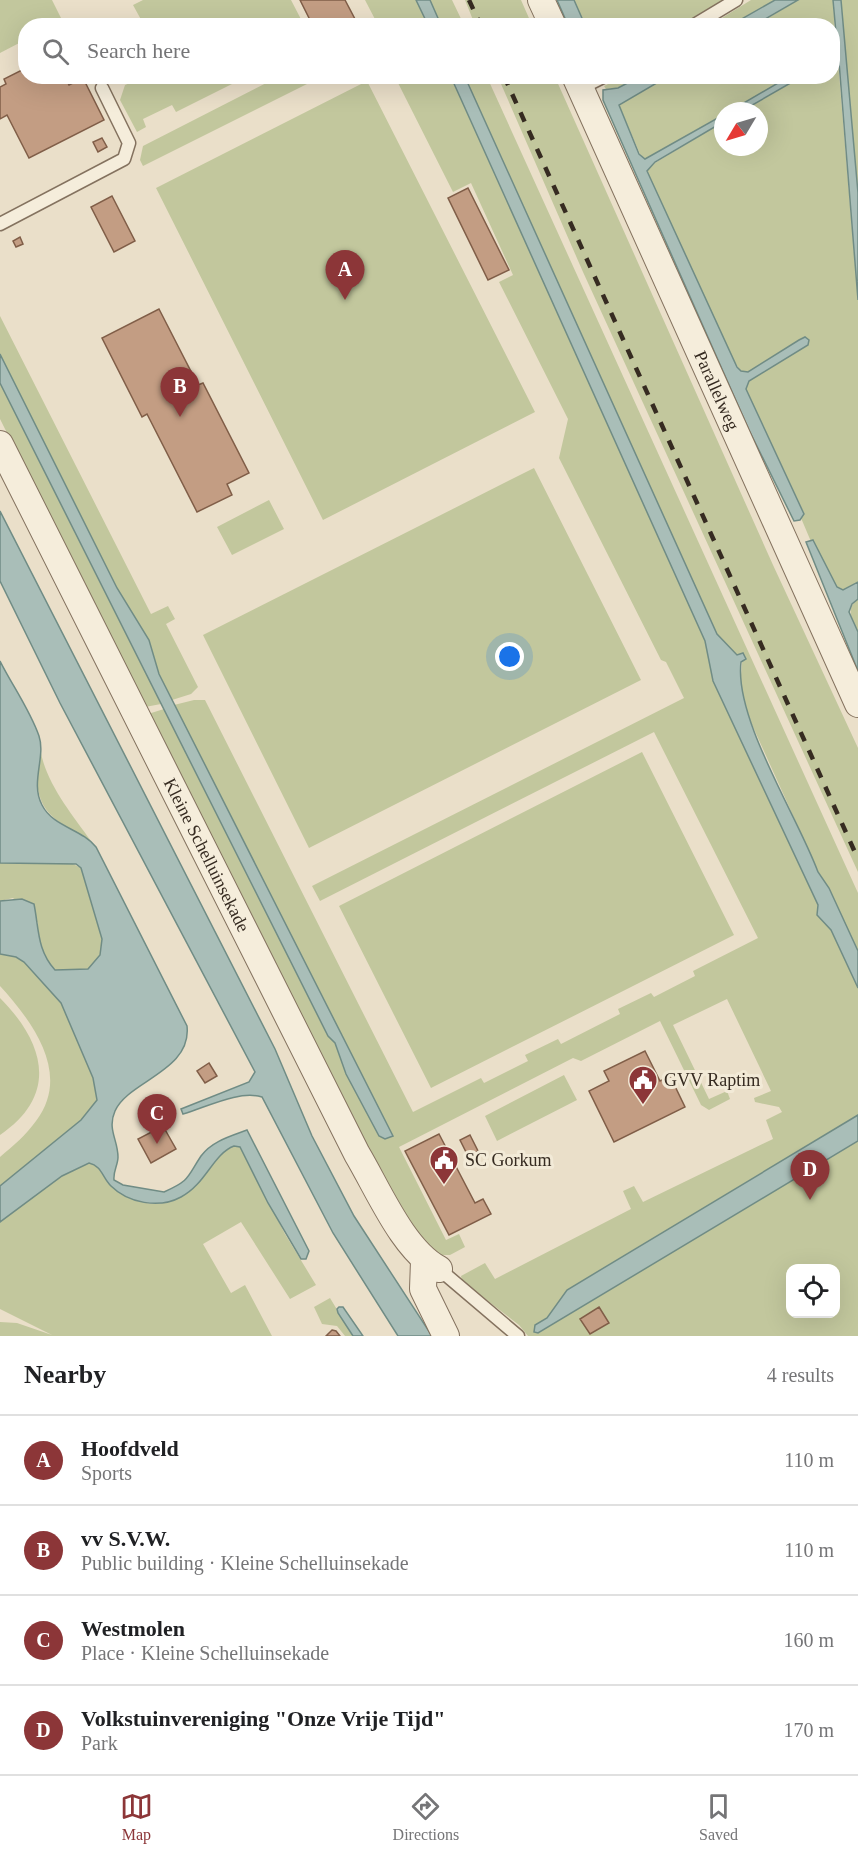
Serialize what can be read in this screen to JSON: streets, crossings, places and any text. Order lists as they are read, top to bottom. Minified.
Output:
{"streets":{"street":["Parallelweg","Kleine Schelluinsekade"]},"places":{"public building":["GVV Raptim","SC Gorkum"]},"north":"bottom left","page":{"search":"Search here","pins":["A","B","C","D"],"heading":["Nearby","4 results"],"list":[{"mark":"A","name":"Hoofdveld","note":"Sports","value":"110 m"},{"mark":"B","name":"vv S.V.W.","note":"Public building · Kleine Schelluinsekade","value":"110 m"},{"mark":"C","name":"Westmolen","note":"Place · Kleine Schelluinsekade","value":"160 m"},{"mark":"D","name":"Volkstuinvereniging \"Onze Vrije Tijd\"","note":"Park","value":"170 m"}],"nav":["Map","Directions","Saved"]}}
